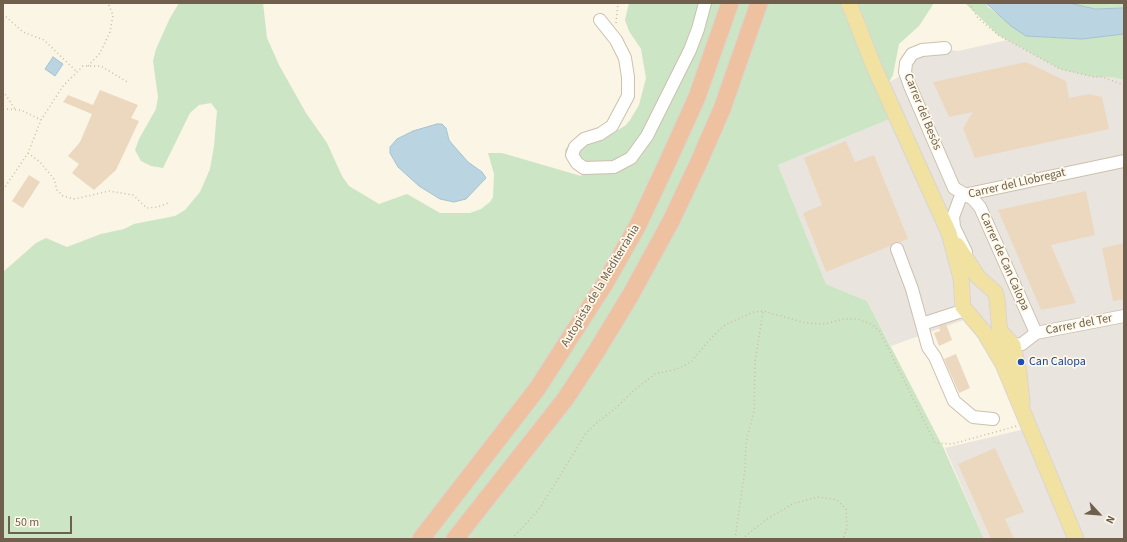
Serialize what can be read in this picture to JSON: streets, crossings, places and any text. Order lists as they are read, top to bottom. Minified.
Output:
{"streets":{"highway":["Autopista de la Mediterrània"],"street":["Carrer del Besòs","Carrer del Llobregat","Carrer de Can Calopa","Carrer del Ter"]},"crossings":[["Carrer del Besòs","Carrer del Llobregat"],["Carrer del Besòs","Carrer de Can Calopa"],["Carrer del Llobregat","Carrer de Can Calopa"],["Carrer de Can Calopa","Carrer del Ter"]],"places":["Can Calopa"],"scale_bar":"50 m","north":"bottom right"}
